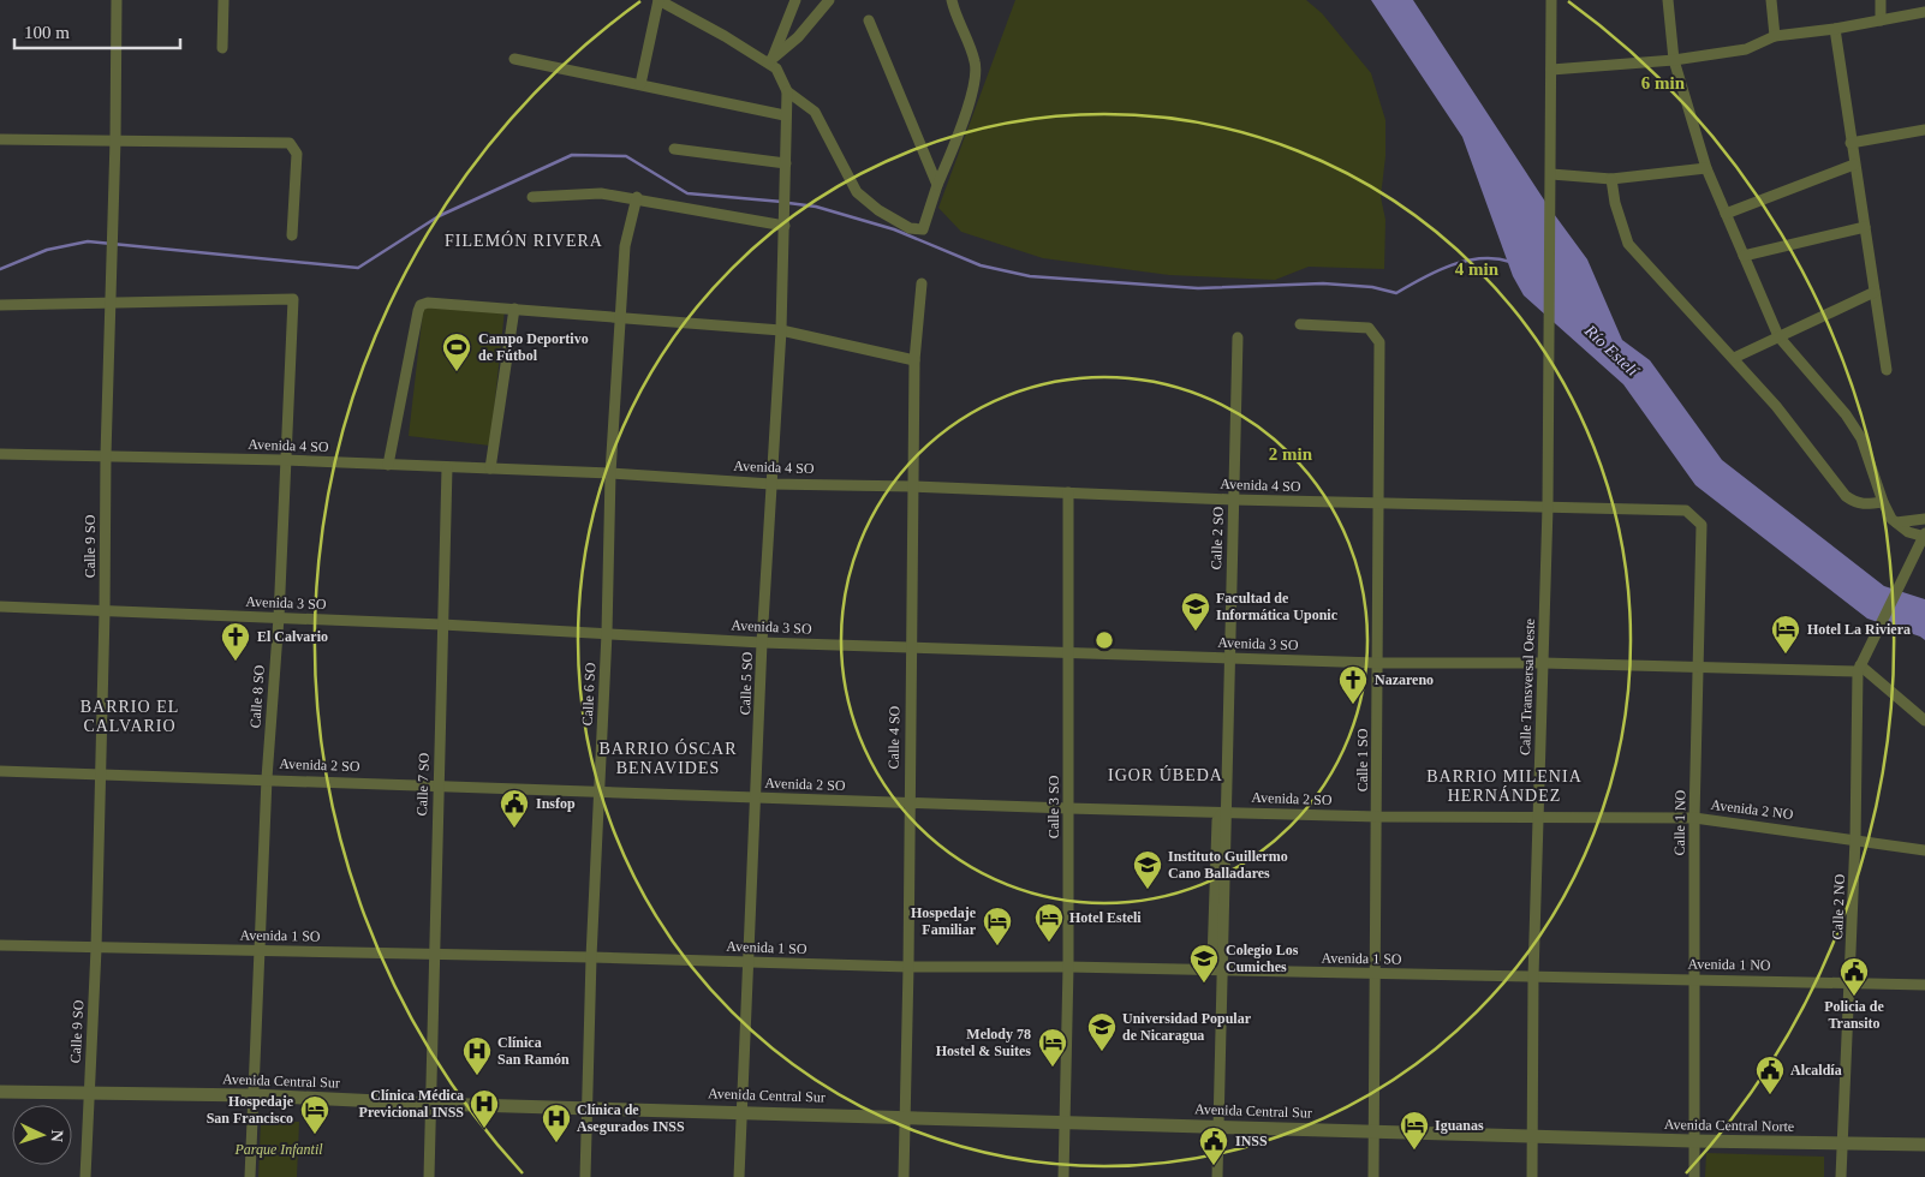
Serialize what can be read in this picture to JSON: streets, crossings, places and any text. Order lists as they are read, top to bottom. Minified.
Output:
{"streets":{"street":["Avenida 4 SO","Calle 2 SO","Calle 9 SO","Avenida 3 SO","Calle 5 SO","Calle Transversal Oeste","Calle 6 SO","Calle 8 SO","Calle 4 SO","Calle 1 SO","Avenida 2 SO","Calle 7 SO","Calle 3 SO","Avenida 2 NO","Calle 1 NO","Calle 2 NO","Avenida 1 SO","Avenida 1 NO","Avenida Central Sur","Avenida Central Norte"]},"crossings":[["Avenida 4 SO","Calle 2 SO"],["Avenida 4 SO","Calle 9 SO"],["Avenida 4 SO","Calle 5 SO"],["Avenida 4 SO","Calle Transversal Oeste"],["Avenida 4 SO","Calle 6 SO"],["Avenida 4 SO","Calle 8 SO"],["Avenida 4 SO","Calle 4 SO"],["Avenida 4 SO","Calle 1 SO"],["Avenida 4 SO","Calle 7 SO"],["Avenida 4 SO","Calle 3 SO"],["Avenida 4 SO","Calle 1 NO"],["Calle 2 SO","Avenida 3 SO"],["Calle 2 SO","Avenida 2 SO"],["Calle 2 SO","Avenida 1 SO"],["Calle 2 SO","Avenida Central Sur"],["Calle 9 SO","Avenida 3 SO"],["Calle 9 SO","Calle 8 SO"],["Calle 9 SO","Avenida 2 SO"],["Calle 9 SO","Avenida 1 SO"],["Calle 9 SO","Avenida Central Sur"],["Avenida 3 SO","Calle 5 SO"],["Avenida 3 SO","Calle Transversal Oeste"],["Avenida 3 SO","Calle 6 SO"],["Avenida 3 SO","Calle 8 SO"],["Avenida 3 SO","Calle 4 SO"],["Avenida 3 SO","Calle 1 SO"],["Avenida 3 SO","Calle 7 SO"],["Avenida 3 SO","Calle 3 SO"],["Avenida 3 SO","Calle 1 NO"],["Avenida 3 SO","Calle 2 NO"],["Calle 5 SO","Avenida 2 SO"],["Calle 5 SO","Avenida 1 SO"],["Calle 5 SO","Avenida Central Sur"],["Calle Transversal Oeste","Avenida 2 SO"],["Calle Transversal Oeste","Avenida 2 NO"],["Calle Transversal Oeste","Avenida 1 SO"],["Calle Transversal Oeste","Avenida 1 NO"],["Calle Transversal Oeste","Avenida Central Sur"],["Calle Transversal Oeste","Avenida Central Norte"],["Calle 6 SO","Avenida 2 SO"],["Calle 6 SO","Avenida 1 SO"],["Calle 6 SO","Avenida Central Sur"],["Calle 8 SO","Avenida 2 SO"],["Calle 8 SO","Avenida 1 SO"],["Calle 8 SO","Avenida Central Sur"],["Calle 4 SO","Avenida 2 SO"],["Calle 4 SO","Avenida 1 SO"],["Calle 4 SO","Avenida Central Sur"],["Calle 1 SO","Avenida 2 SO"],["Calle 1 SO","Avenida 1 SO"],["Calle 1 SO","Avenida Central Sur"],["Avenida 2 SO","Calle 7 SO"],["Avenida 2 SO","Calle 3 SO"],["Avenida 2 SO","Avenida 2 NO"],["Calle 7 SO","Avenida 1 SO"],["Calle 7 SO","Avenida Central Sur"],["Calle 3 SO","Avenida 1 SO"],["Calle 3 SO","Avenida Central Sur"],["Avenida 2 NO","Calle 1 NO"],["Avenida 2 NO","Calle 2 NO"],["Calle 1 NO","Avenida 1 NO"],["Calle 1 NO","Avenida Central Norte"],["Calle 2 NO","Avenida 1 NO"],["Calle 2 NO","Avenida Central Norte"],["Avenida 1 SO","Avenida 1 NO"],["Avenida Central Sur","Avenida Central Norte"]],"districts":["FILEMÓN RIVERA","BARRIO EL CALVARIO","BARRIO ÓSCAR BENAVIDES","IGOR ÚBEDA","BARRIO MILENIA HERNÁNDEZ"],"water":["Río Estelí"],"parks":["Parque Infantil"],"places":{"sports":["Campo Deportivo de Fútbol"],"school or university":["Facultad de Informática Uponic","Instituto Guillermo Cano Balladares","Colegio Los Cumiches","Universidad Popular de Nicaragua"],"hotel":["Hotel La Riviera","Hotel Esteli","Hospedaje Familiar","Melody 78 Hostel & Suites","Hospedaje San Francisco","Iguanas"],"church":["El Calvario","Nazareno"],"public building":["Insfop","Policia de Transito","Alcaldía","INSS"],"hospital":["Clínica San Ramón","Clínica Médica Previcional INSS","Clínica de Asegurados INSS"]},"scale_bar":"100 m","north":"right","rings":["6 min","4 min","2 min"]}
